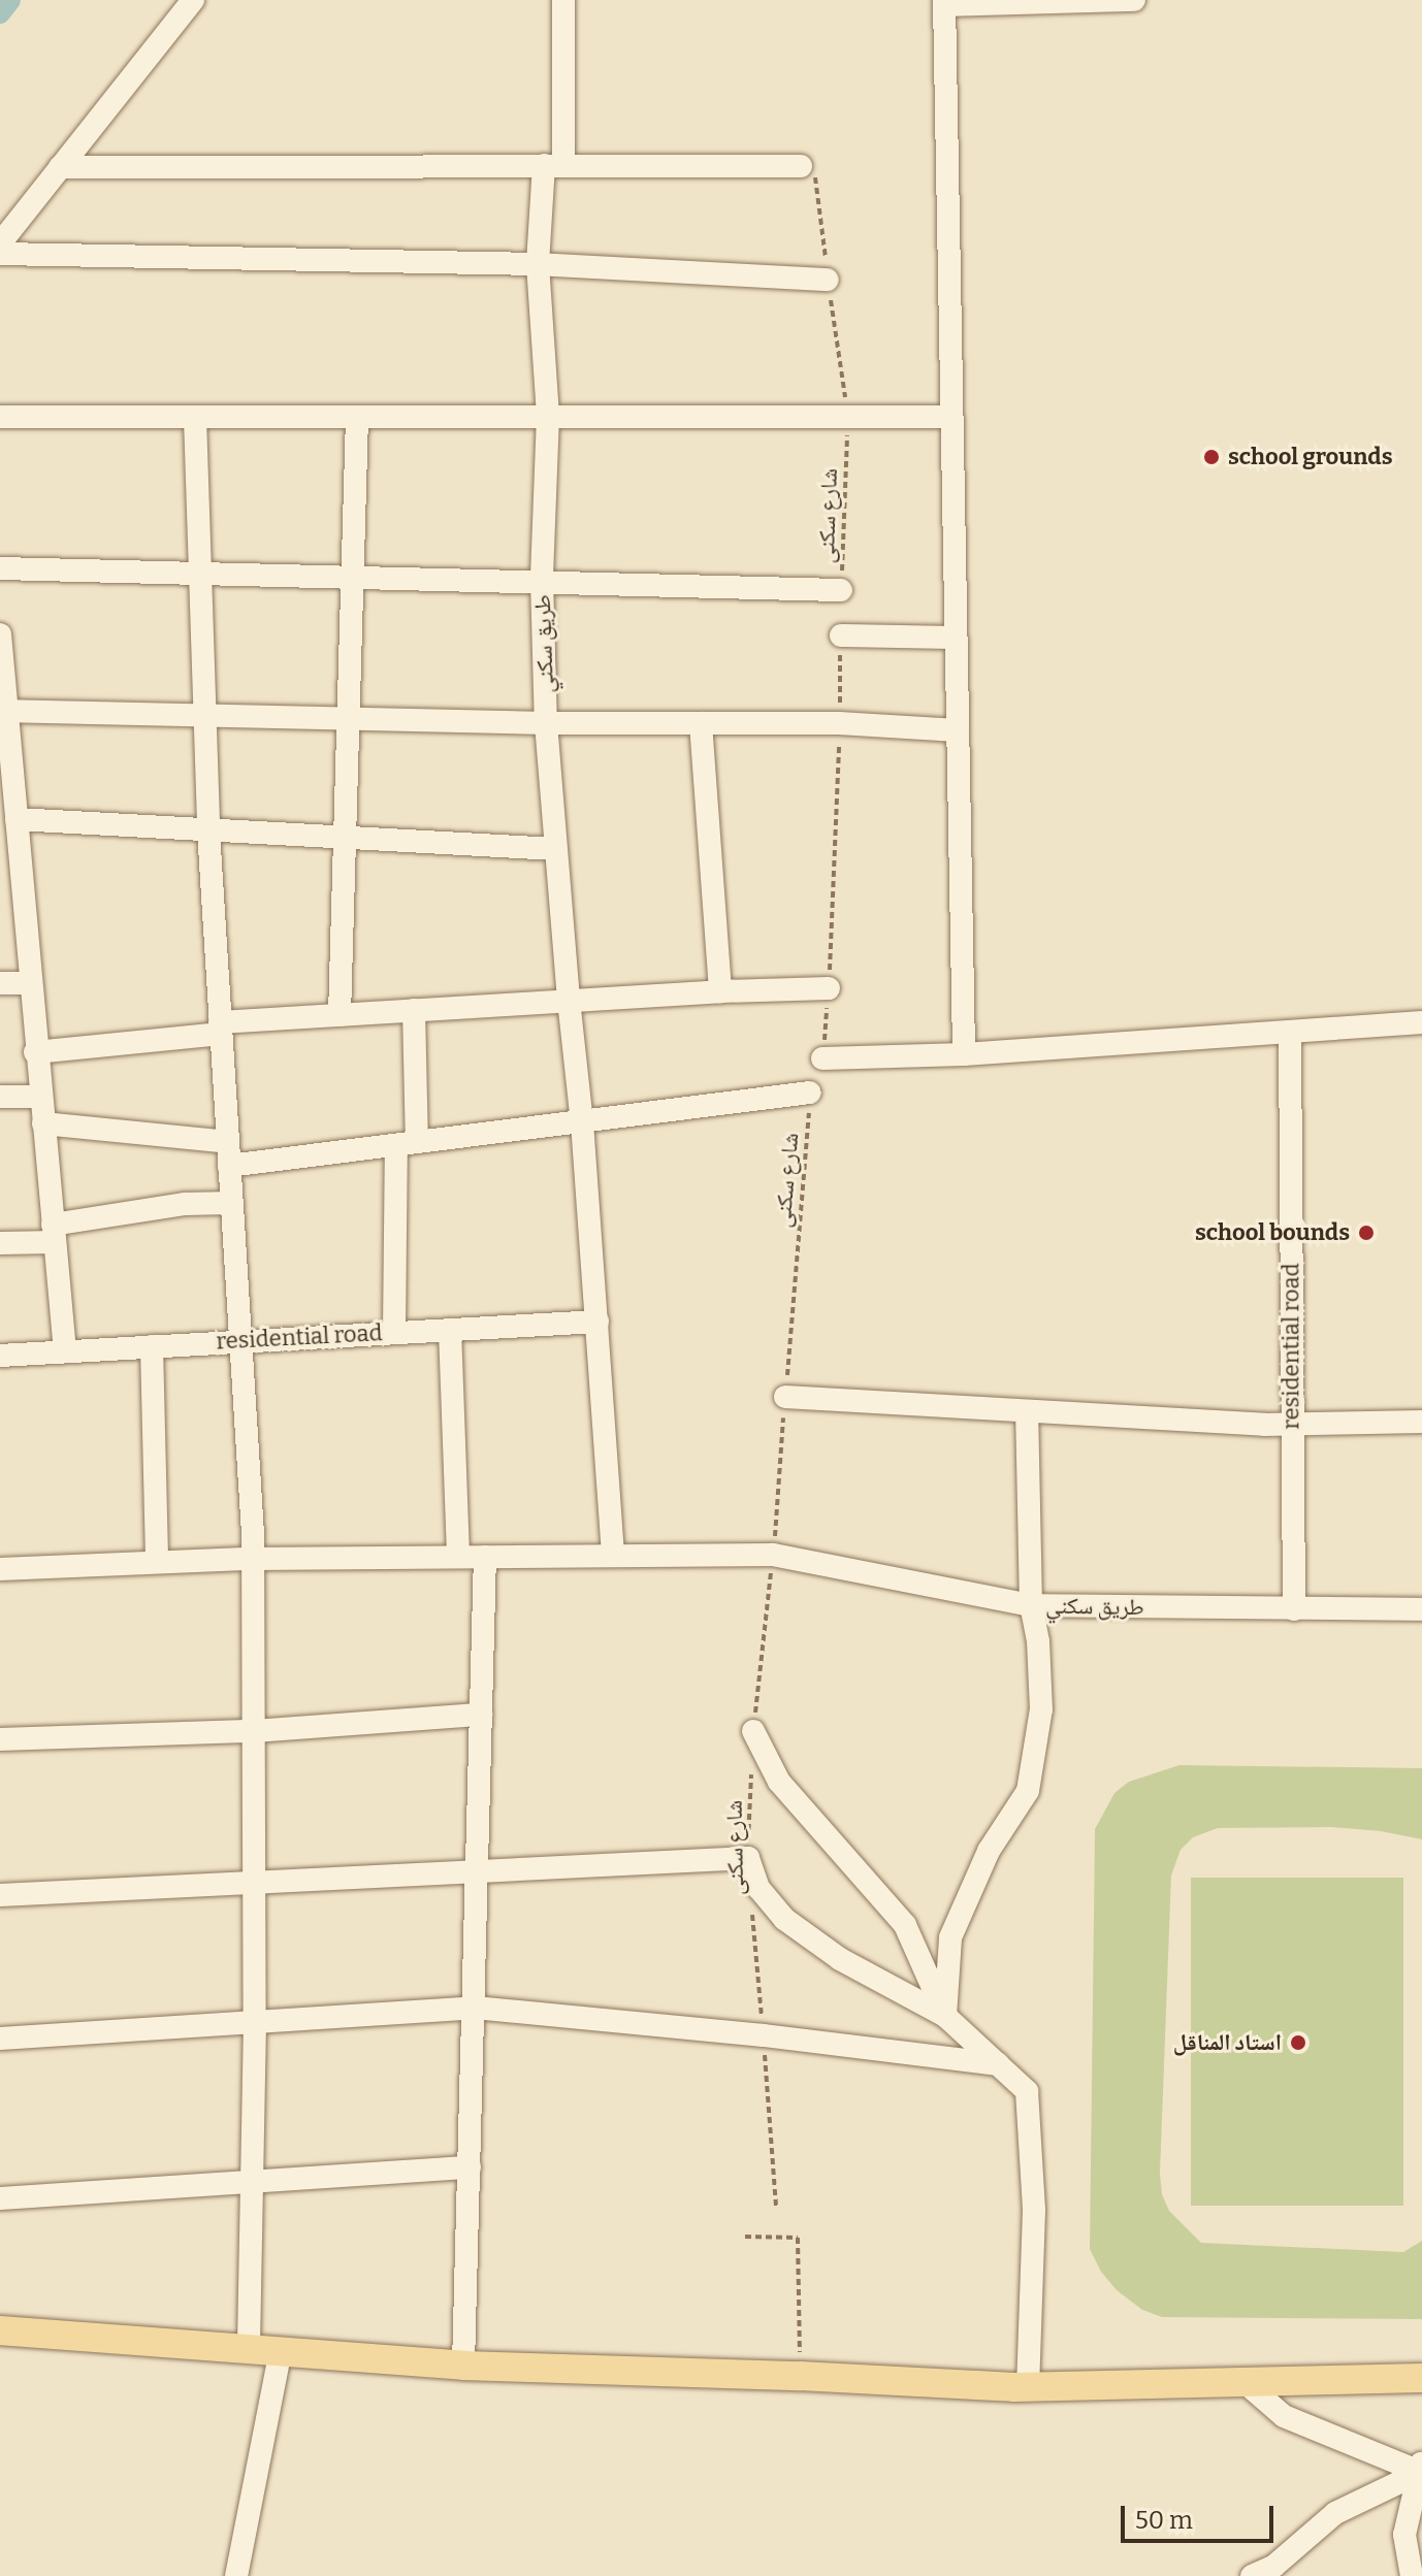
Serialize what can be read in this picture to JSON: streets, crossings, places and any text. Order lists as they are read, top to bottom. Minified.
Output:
{"streets":{"street":["طريق سكني","residential road"],"path":["شارع سكنى"]},"crossings":[["شارع سكنى","طريق سكني"],["طريق سكني","residential road"]],"places":["school grounds","school bounds","استاد المناقل"],"scale_bar":"50 m"}
